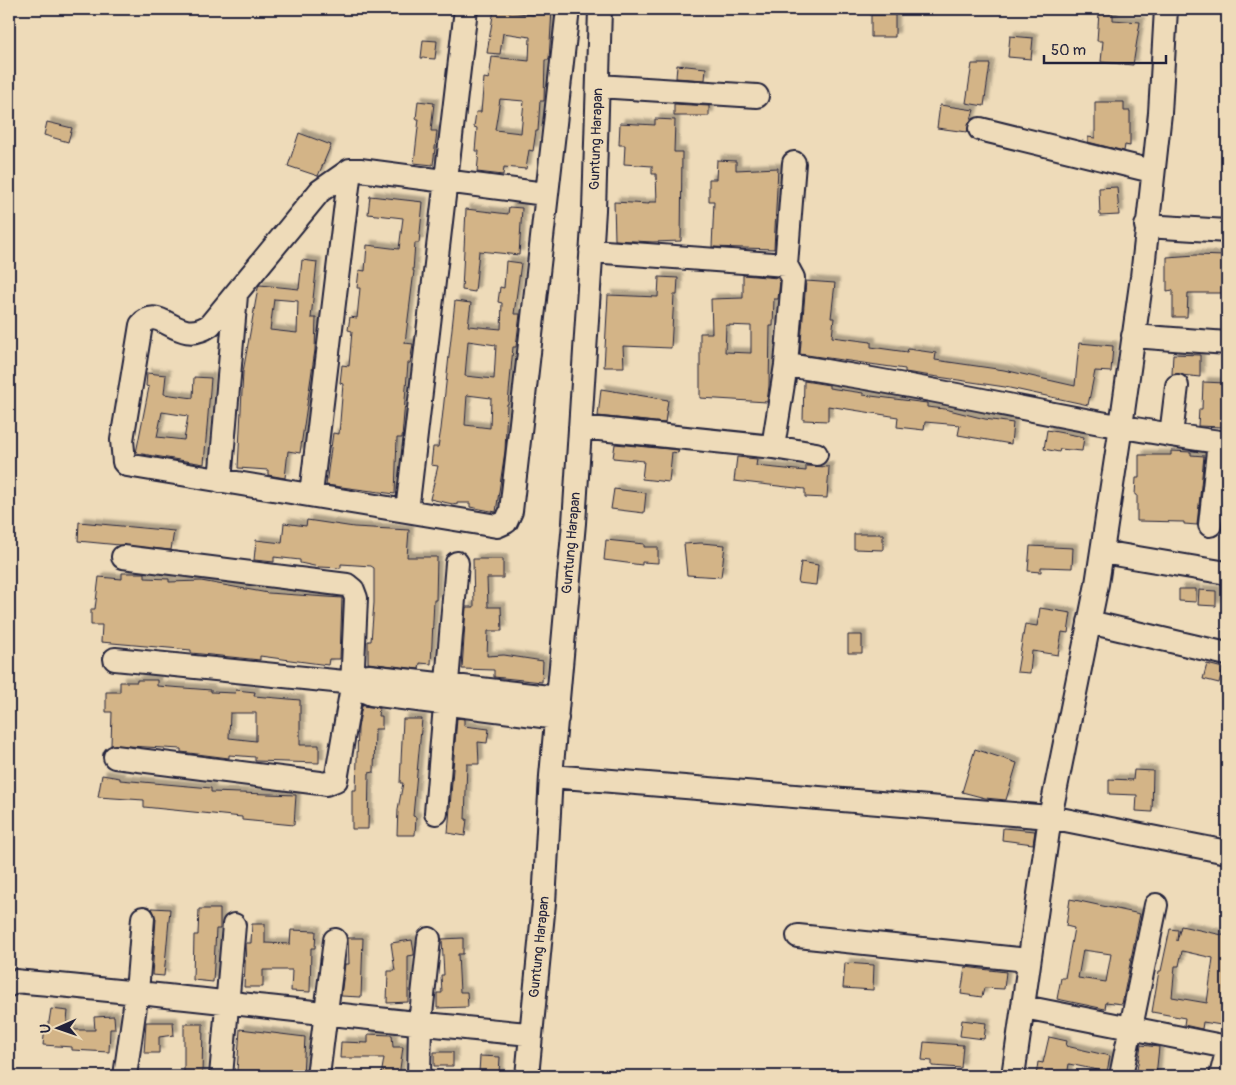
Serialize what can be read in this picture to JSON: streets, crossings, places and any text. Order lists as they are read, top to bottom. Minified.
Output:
{"streets":{"street":["Guntung Harapan"]},"scale_bar":"50 m","north":"left"}
